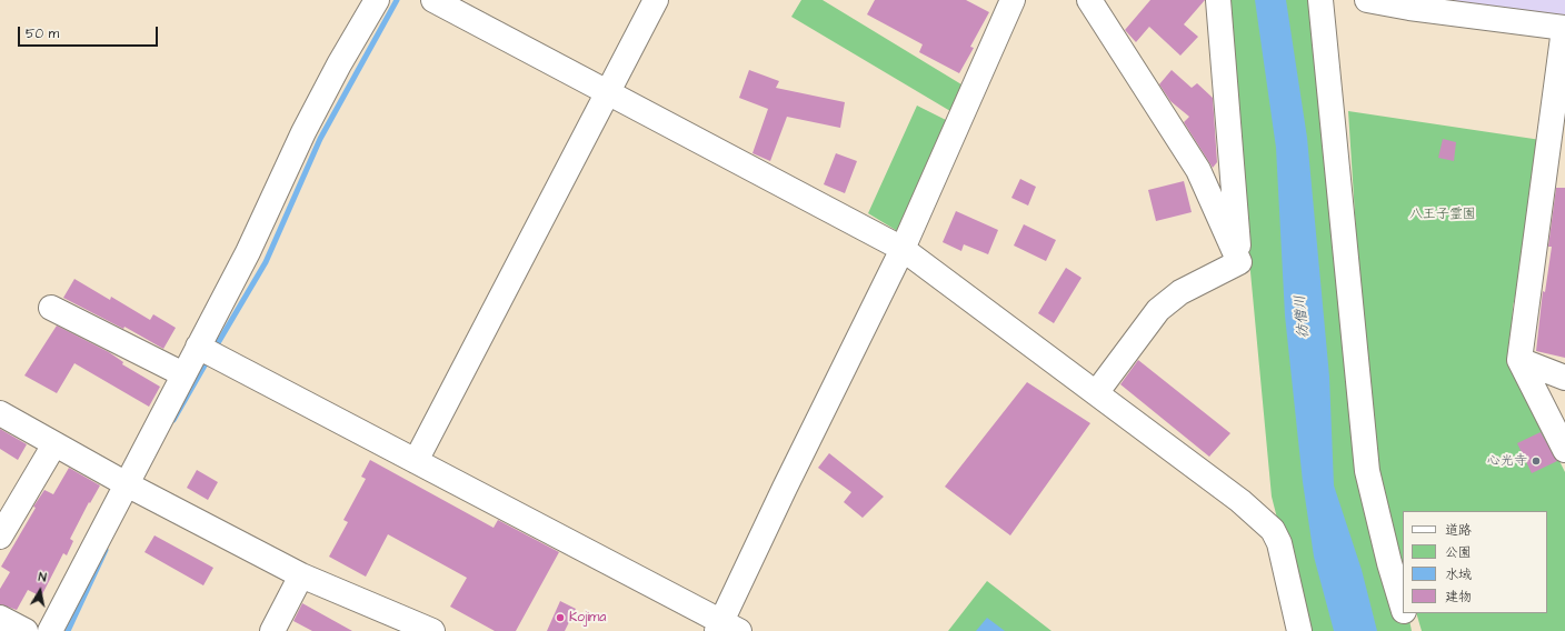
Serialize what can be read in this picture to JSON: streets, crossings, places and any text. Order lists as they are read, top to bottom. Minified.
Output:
{"water":["彷僧川"],"parks":["八王子霊園"],"places":["心光寺","Kojima"],"legend":["道路","公園","水域","建物"],"scale_bar":"50 m","north":"top"}
